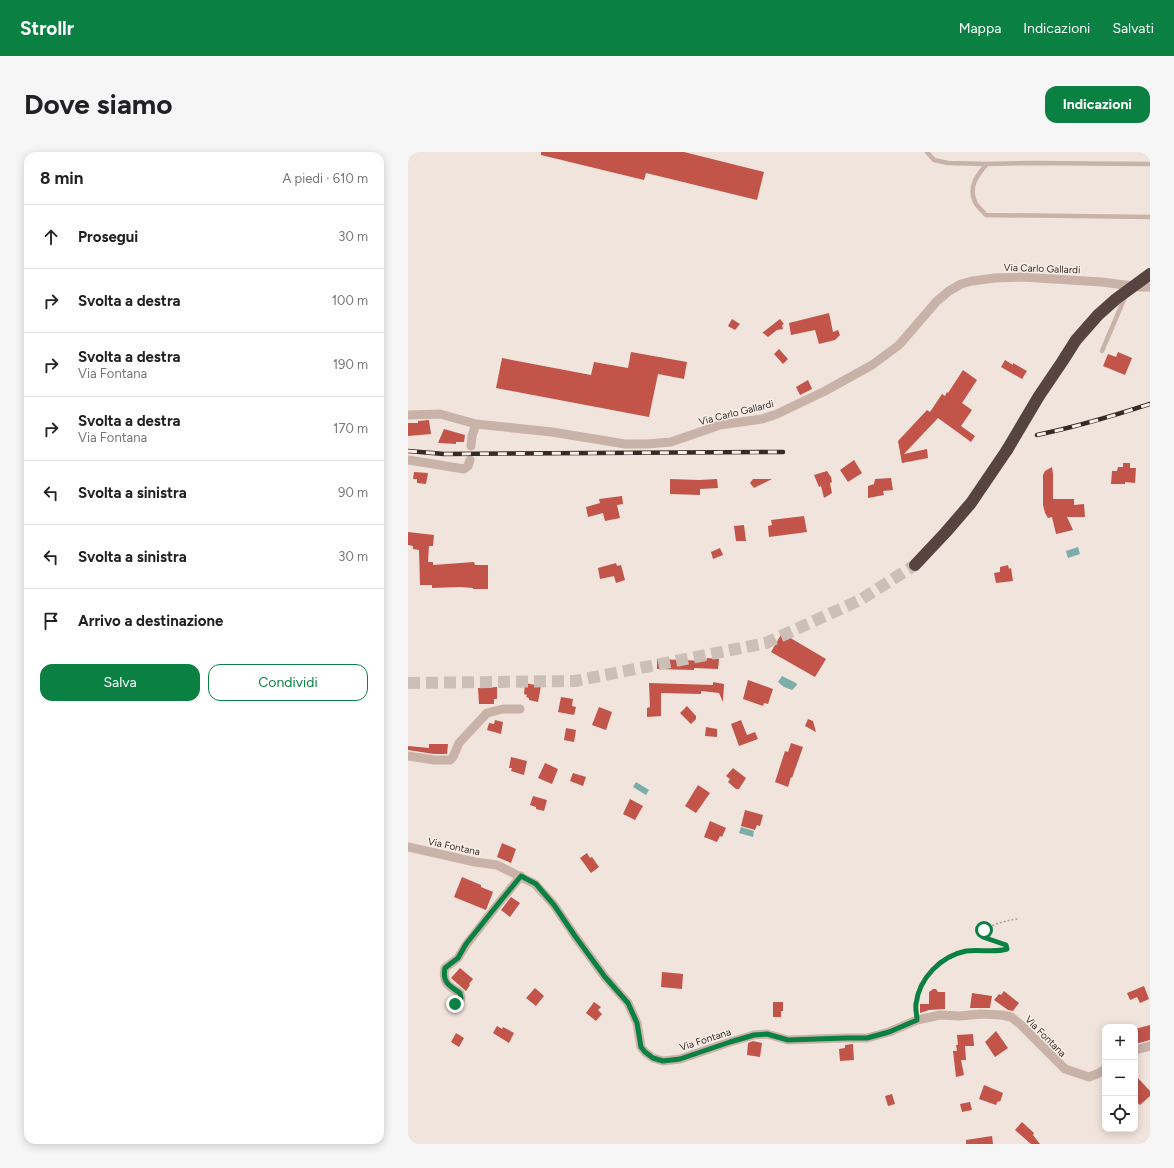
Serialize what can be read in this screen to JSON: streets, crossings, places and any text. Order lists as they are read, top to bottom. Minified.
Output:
{"streets":{"street":["Via Carlo Gallardi","Via Fontana"]},"page":{"header":"Strollr","nav":["Mappa","Indicazioni","Salvati"],"buttons":["Indicazioni",["Salva","Condividi"]],"title":"Dove siamo","heading":["8 min","A piedi · 610 m"],"list":[["Prosegui","30 m"],["Svolta a destra","100 m"],["Svolta a destra","Via Fontana","190 m"],["Svolta a destra","Via Fontana","170 m"],["Svolta a sinistra","90 m"],["Svolta a sinistra","30 m"],"Arrivo a destinazione"],"map_buttons":["+","−"]}}
